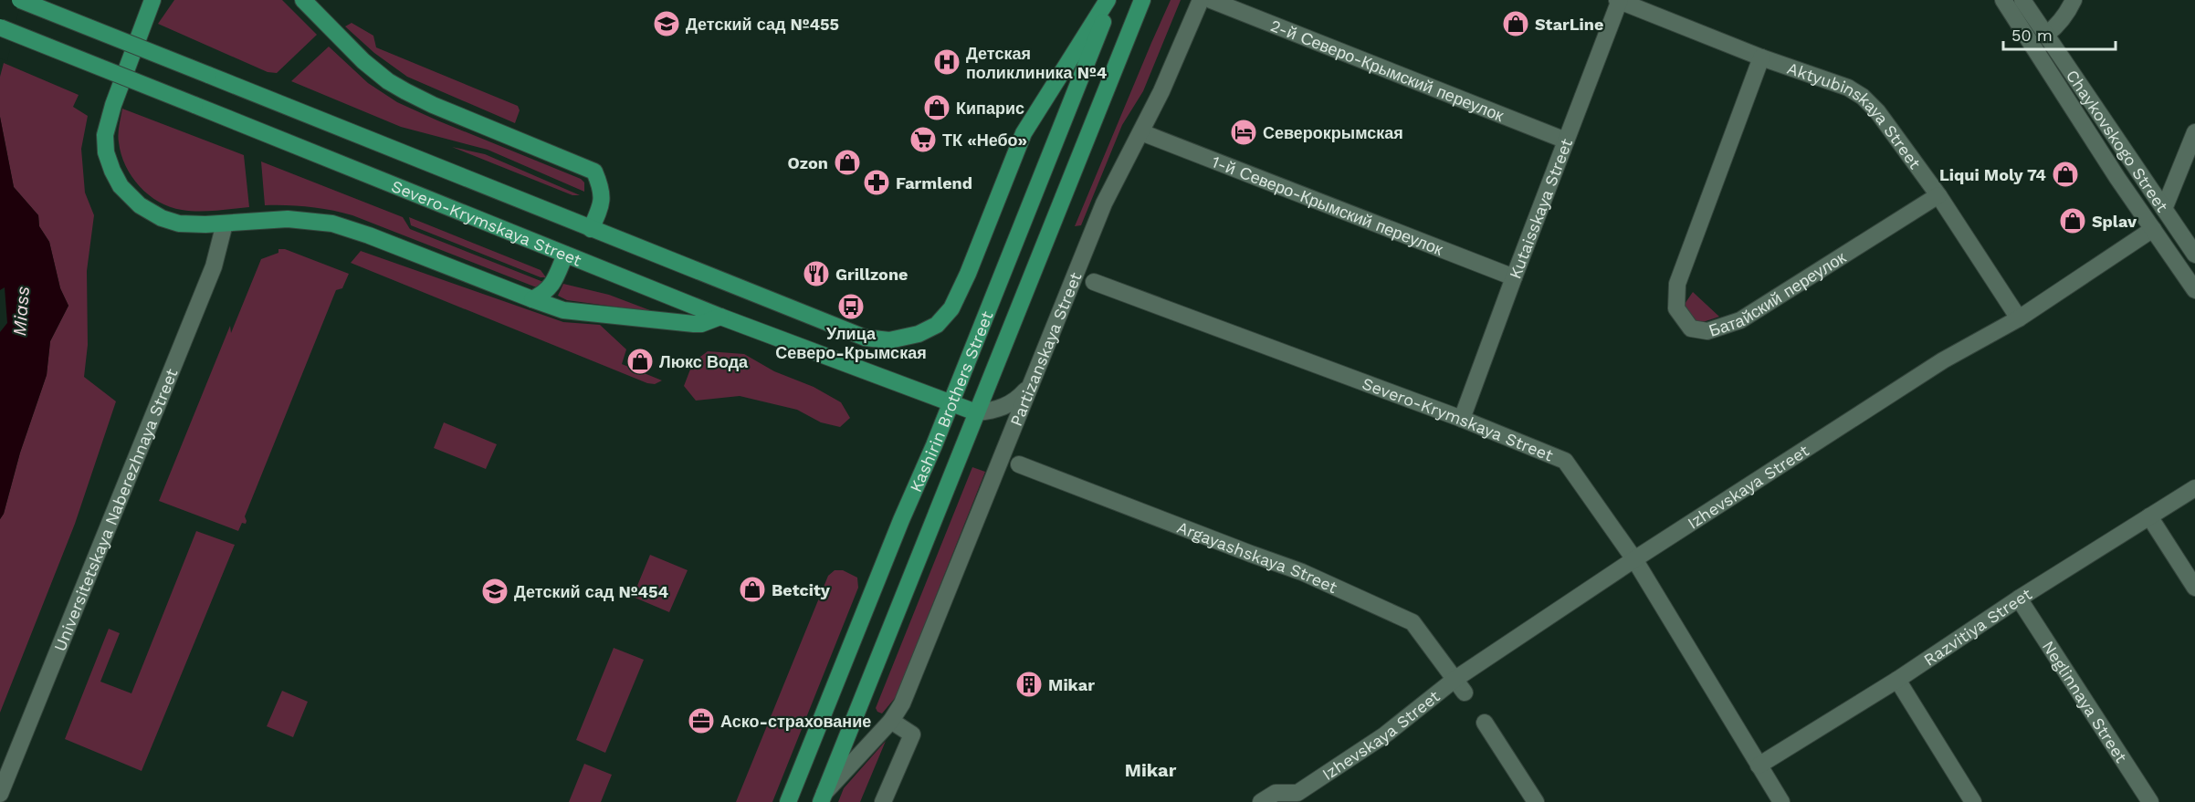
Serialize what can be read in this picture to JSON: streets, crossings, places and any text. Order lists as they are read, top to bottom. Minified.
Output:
{"streets":{"main road":["Severo-Krymskaya Street","Kashirin Brothers Street"],"street":["2-й Северо-Крымский переулок","Aktyubinskaya Street","Chaykovskogo Street","1-й Северо-Крымский переулок","Kutaisskaya Street","Батайский переулок","Partizanskaya Street","Izhevskaya Street","Universitetskaya Naberezhnaya Street","Argayashskaya Street","Razvitiya Street","Neglinnaya Street"]},"crossings":[["2-й Северо-Крымский переулок","Kutaisskaya Street"],["Aktyubinskaya Street","Kutaisskaya Street"],["Aktyubinskaya Street","Батайский переулок"],["Aktyubinskaya Street","Izhevskaya Street"],["Chaykovskogo Street","Izhevskaya Street"],["1-й Северо-Крымский переулок","Kutaisskaya Street"],["1-й Северо-Крымский переулок","Partizanskaya Street"],["Kutaisskaya Street","Severo-Krymskaya Street"],["Severo-Krymskaya Street","Kashirin Brothers Street"],["Severo-Krymskaya Street","Izhevskaya Street"],["Severo-Krymskaya Street","Razvitiya Street"],["Partizanskaya Street","Kashirin Brothers Street"],["Izhevskaya Street","Argayashskaya Street"],["Razvitiya Street","Neglinnaya Street"]],"districts":["Mikar"],"water":["Miass"],"places":{"school or university":["Детский сад №455","Детский сад №454"],"shop":["StarLine","Кипарис","Ozon","Liqui Moly 74","Splav","Люкс Вода","Betcity"],"hospital":["Детская поликлиника №4"],"hotel":["Северокрымская"],"supermarket":["ТК «Небо»"],"pharmacy":["Farmlend"],"restaurant":["Grillzone"],"bus stop":["Улица Северо-Крымская"],"building":["Mikar"],"office":["Аско-страхование"]},"scale_bar":"50 m"}
